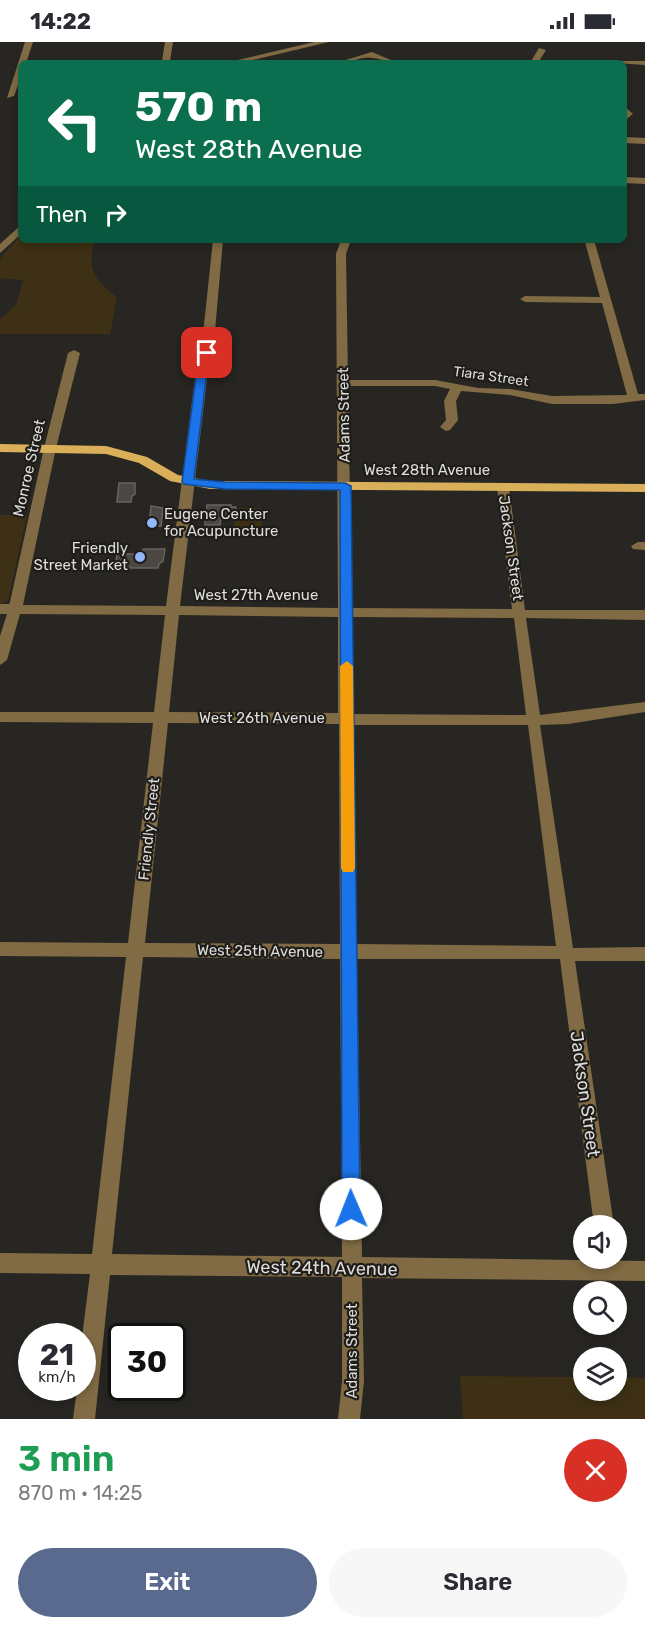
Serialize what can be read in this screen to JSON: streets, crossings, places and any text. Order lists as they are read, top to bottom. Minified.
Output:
{"streets":{"main road":["West 28th Avenue"],"street":["Tiara Street","Adams Street","Monroe Street","Jackson Street","West 27th Avenue","West 26th Avenue","Friendly Street","West 25th Avenue","West 24th Avenue"]},"crossings":[["Tiara Street","Adams Street"],["Adams Street","West 28th Avenue"],["Adams Street","West 27th Avenue"],["Adams Street","West 26th Avenue"],["Adams Street","West 25th Avenue"],["Adams Street","West 24th Avenue"],["Monroe Street","West 28th Avenue"],["Monroe Street","West 27th Avenue"],["West 28th Avenue","Jackson Street"],["West 28th Avenue","Friendly Street"],["Jackson Street","West 27th Avenue"],["Jackson Street","West 26th Avenue"],["Jackson Street","West 25th Avenue"],["West 27th Avenue","Friendly Street"],["West 26th Avenue","Friendly Street"],["Friendly Street","West 25th Avenue"],["Friendly Street","West 24th Avenue"]],"places":["Eugene Center for Acupuncture","Friendly Street Market"],"page":{"status":"14:22","turn":["570 m","West 28th Avenue"],"then":"Then","speed":"21 km/h","limit":"30","heading":["3 min","870 m · 14:25"],"buttons":["Exit","Share"]}}
